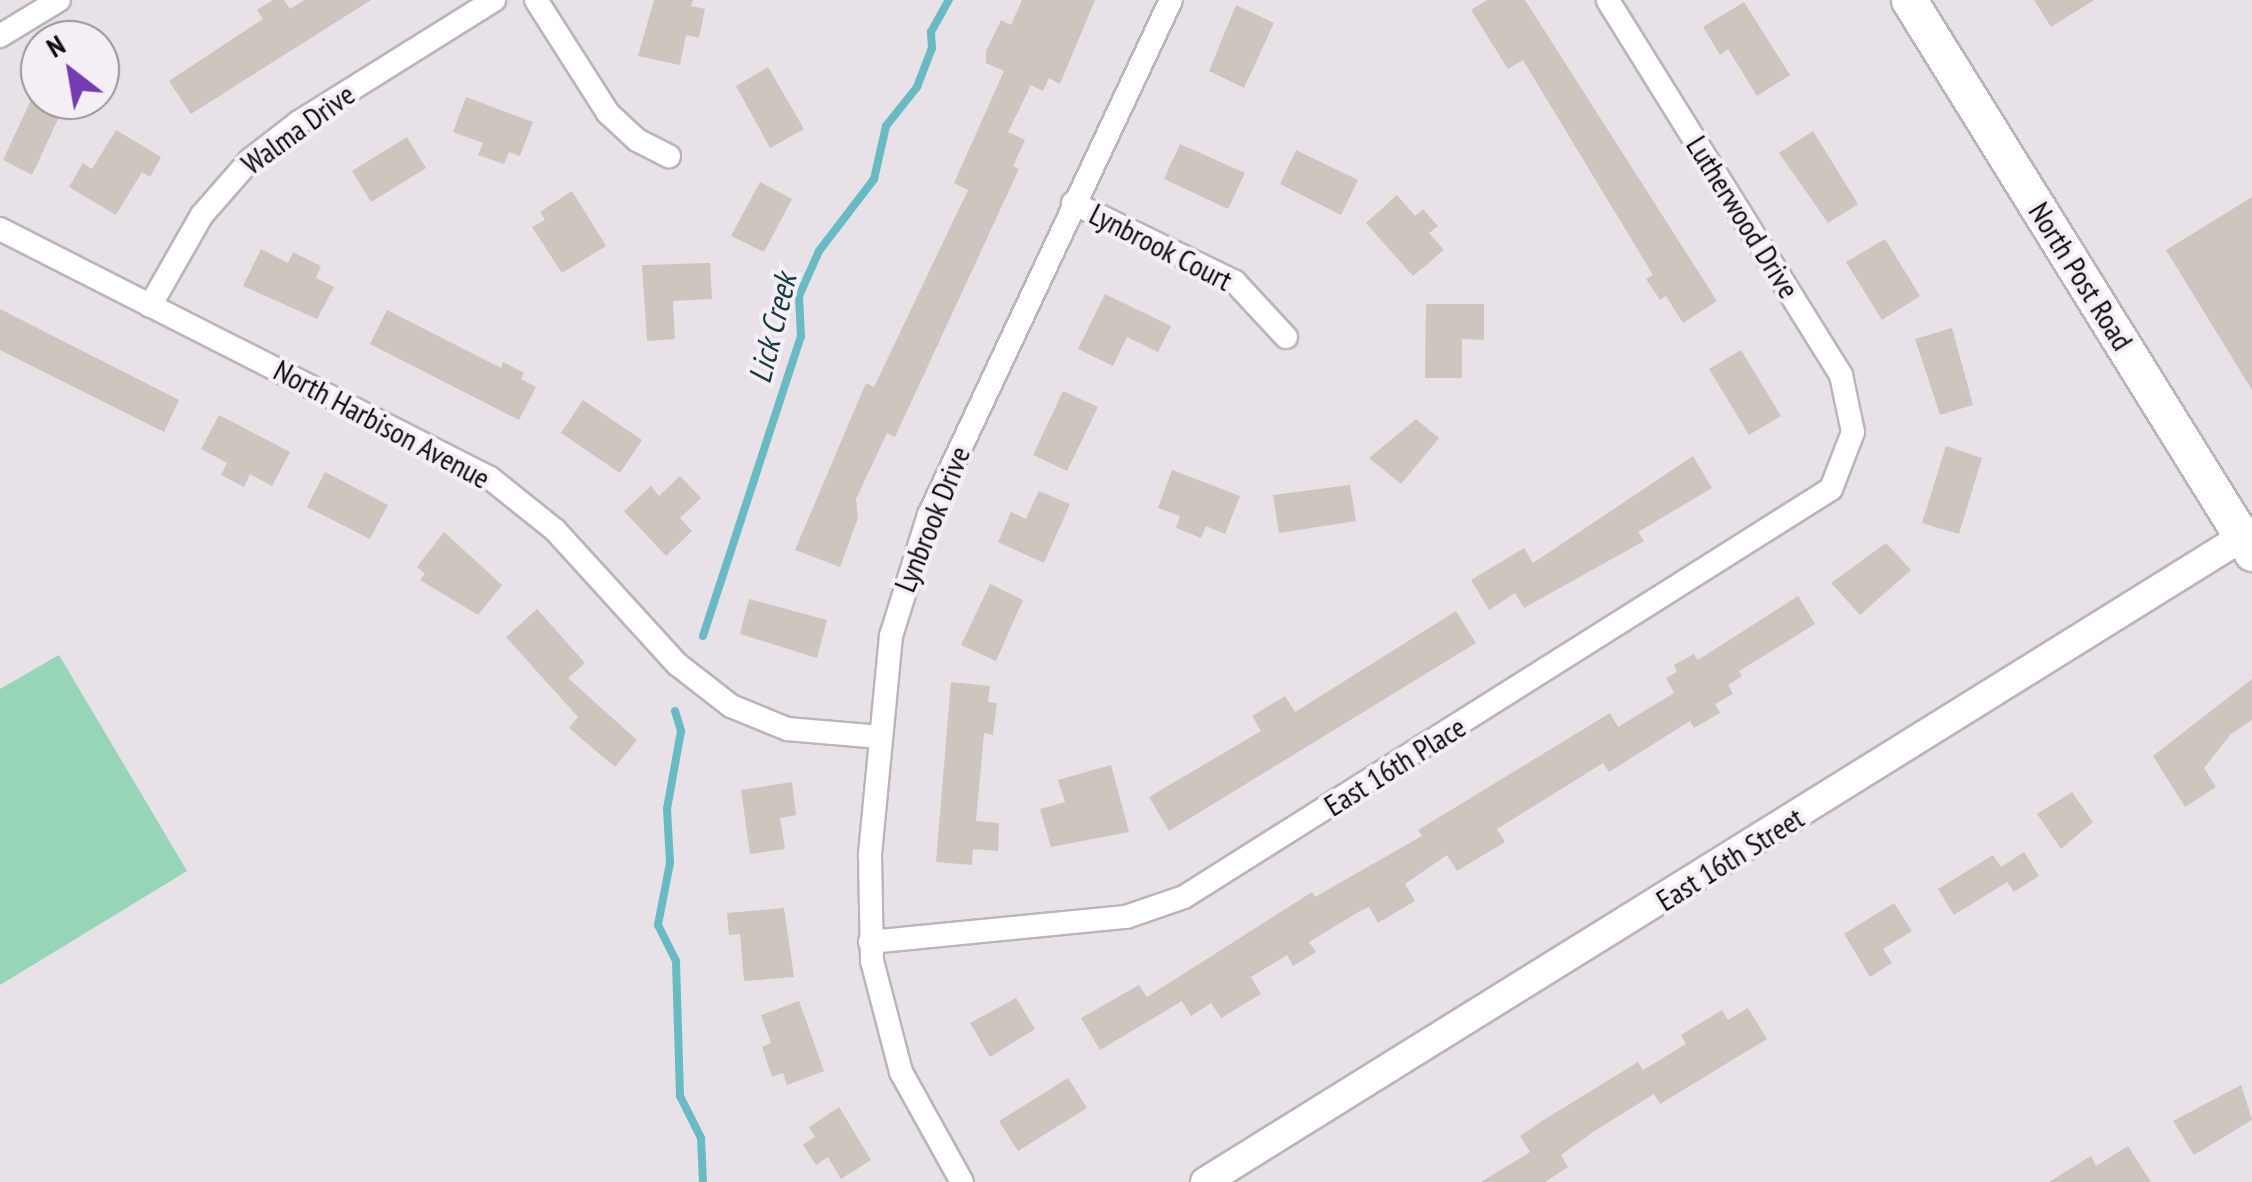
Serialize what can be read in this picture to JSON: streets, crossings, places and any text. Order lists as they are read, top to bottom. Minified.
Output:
{"streets":{"main road":["North Post Road"],"street":["Walma Drive","Lutherwood Drive","Lynbrook Court","North Harbison Avenue","Lynbrook Drive","East 16th Place","East 16th Street"]},"crossings":[["Walma Drive","North Harbison Avenue"],["Lutherwood Drive","East 16th Place"],["Lynbrook Court","Lynbrook Drive"],["North Post Road","East 16th Street"],["North Harbison Avenue","Lynbrook Drive"],["Lynbrook Drive","East 16th Place"]],"water":["Lick Creek"],"north":"top left"}
